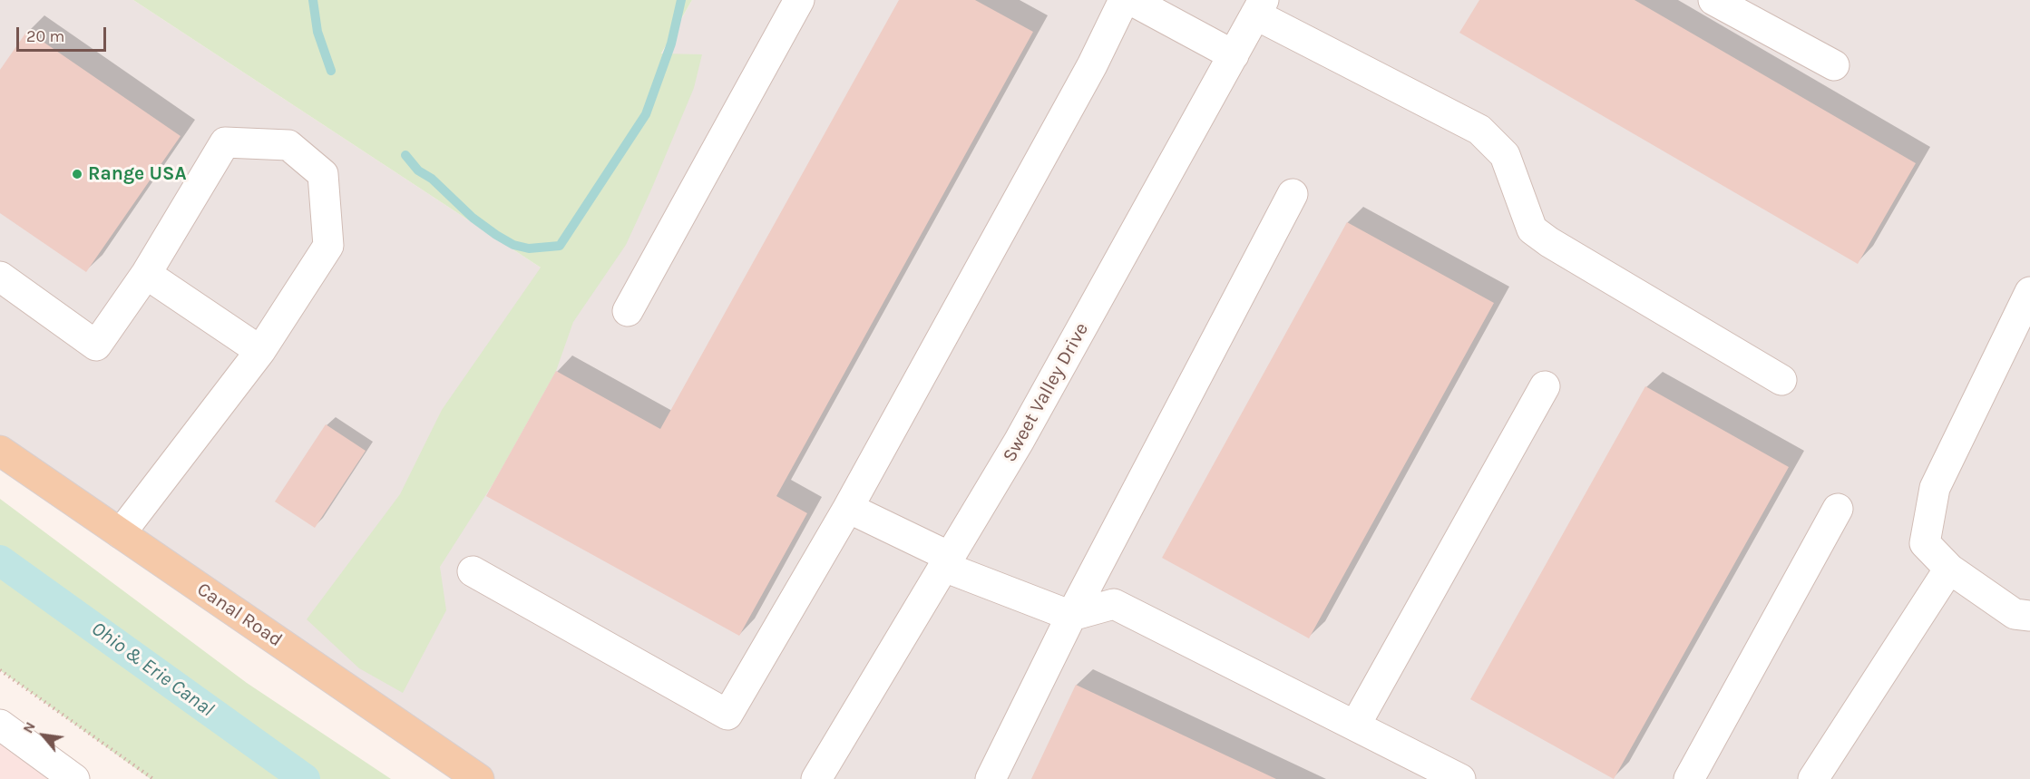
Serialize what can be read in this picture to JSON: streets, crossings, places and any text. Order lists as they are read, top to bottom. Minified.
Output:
{"streets":{"main road":["Canal Road"],"street":["Sweet Valley Drive"]},"water":["Ohio & Erie Canal"],"places":["Range USA"],"scale_bar":"20 m","north":"top left"}
